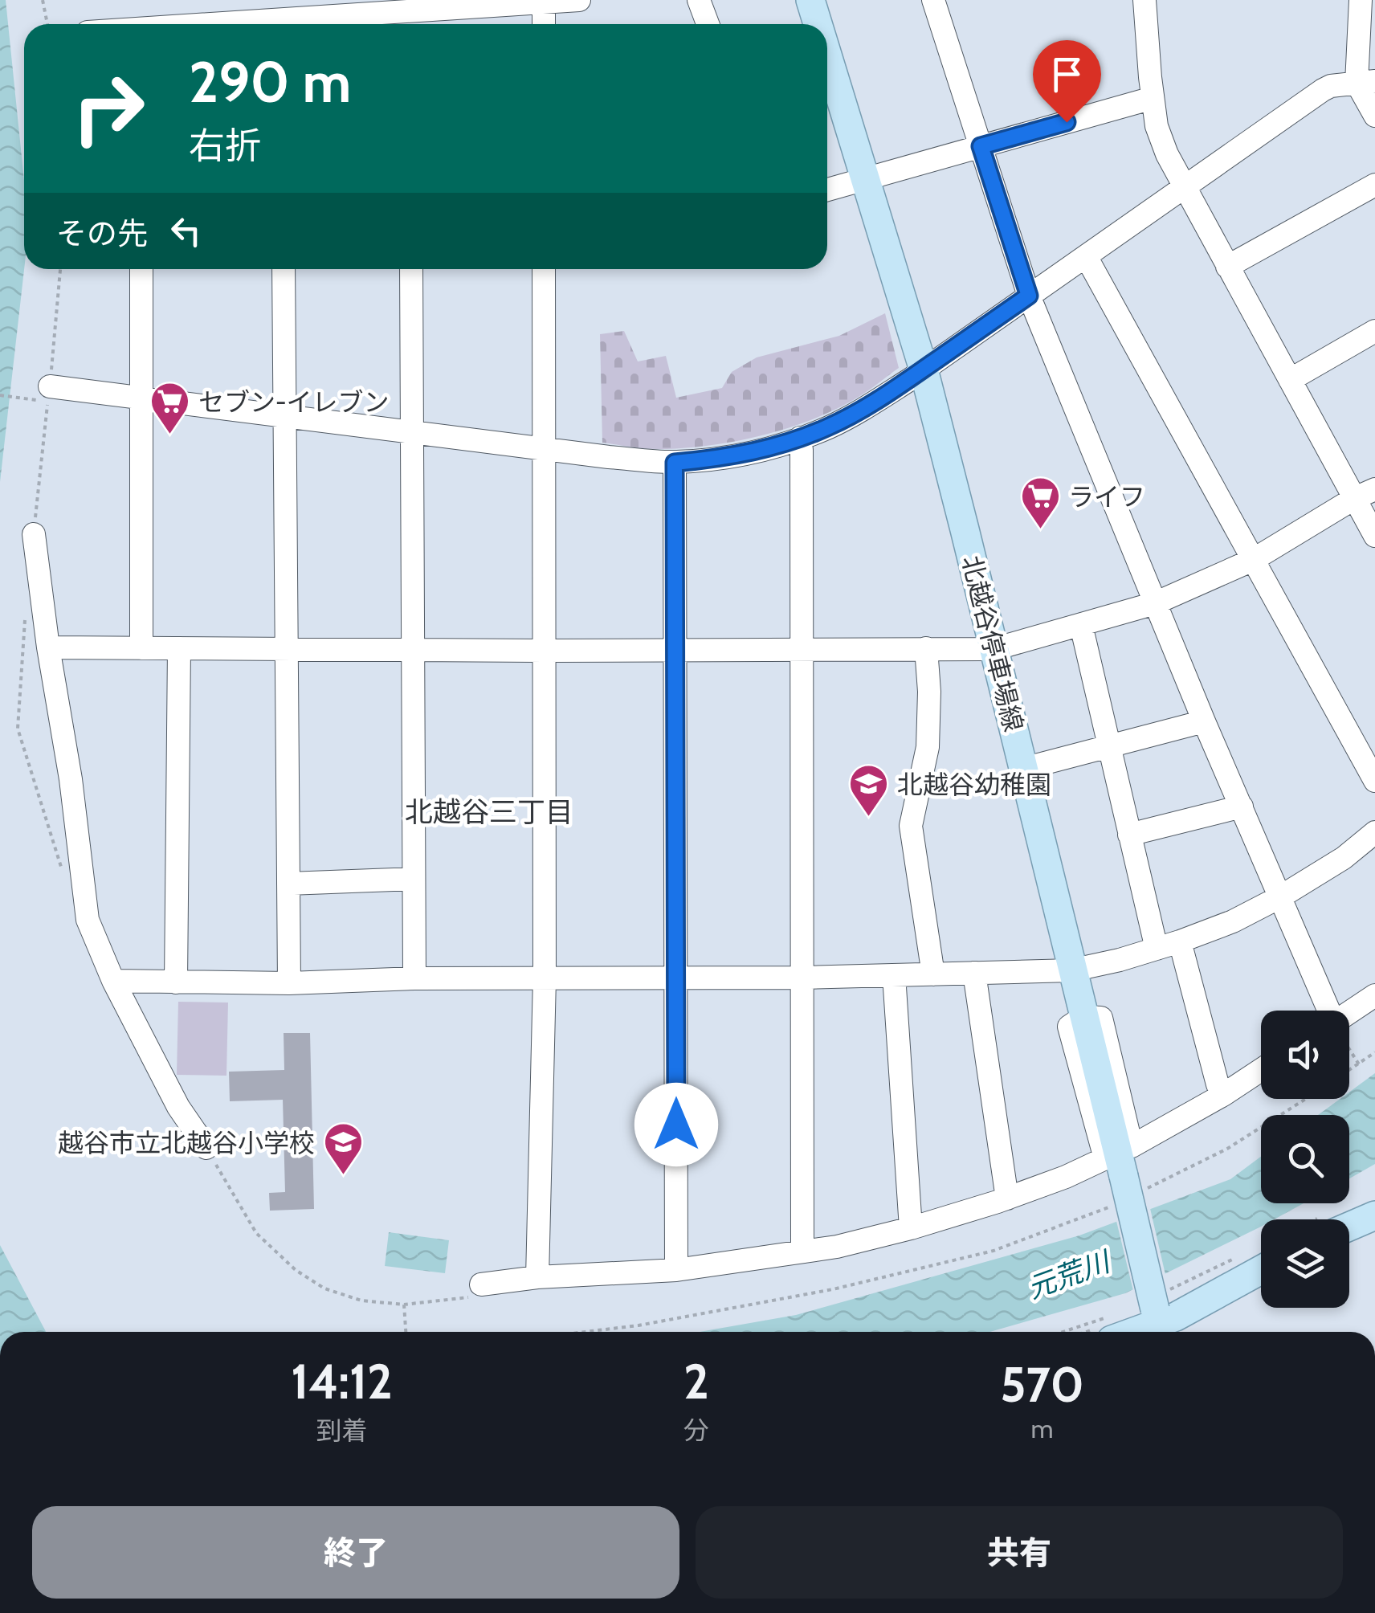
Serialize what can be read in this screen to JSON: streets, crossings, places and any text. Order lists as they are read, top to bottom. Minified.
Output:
{"streets":{"main road":["北越谷停車場線"]},"districts":["北越谷三丁目"],"water":["元荒川"],"places":{"supermarket":["セブン-イレブン","ライフ"],"school or university":["北越谷幼稚園","越谷市立北越谷小学校"]},"page":{"turn":["290 m","右折"],"then":"その先","eta":["14:12","到着","2","分","570","m"],"buttons":["終了","共有"]}}
